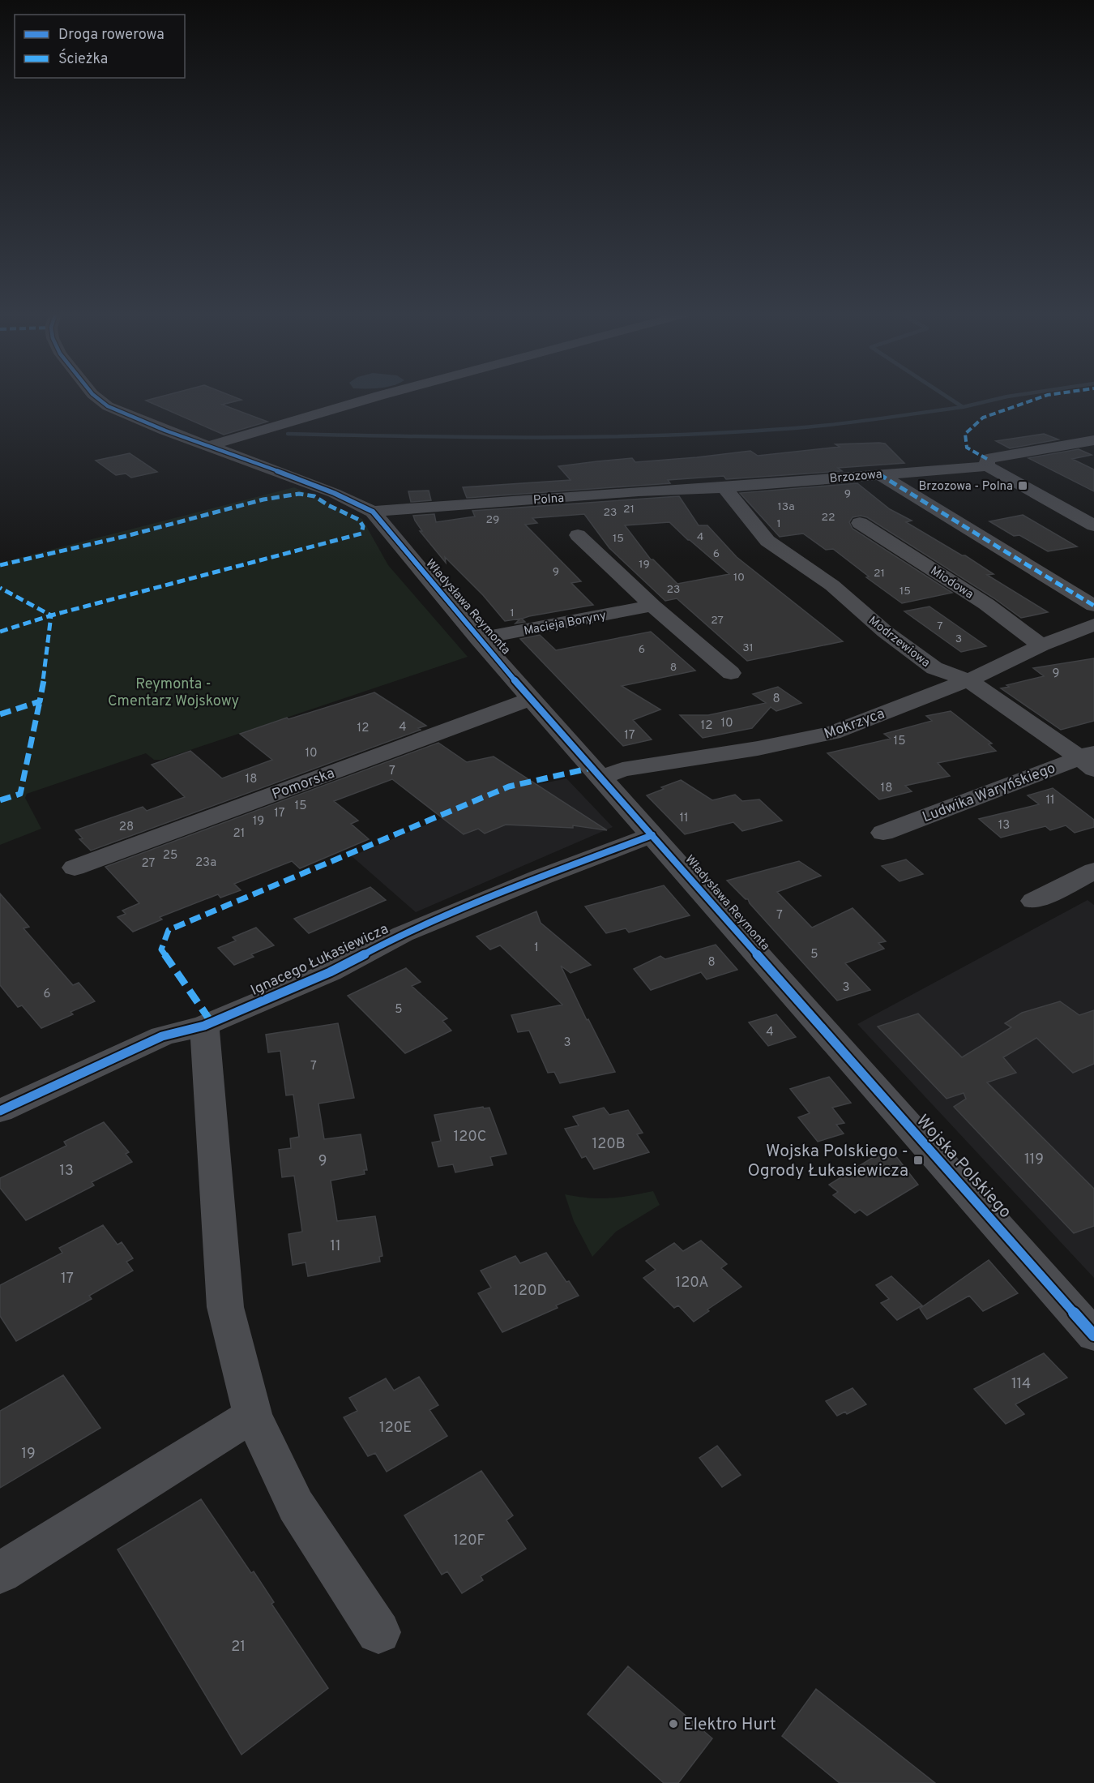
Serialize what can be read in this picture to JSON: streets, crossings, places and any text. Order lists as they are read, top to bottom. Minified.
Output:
{"streets":{"street":["Brzozowa","Polna","Miodowa","Władysława Reymonta","Macieja Boryny","Modrzewiowa","Mokrzyca","Pomorska","Ludwika Waryńskiego","Ignacego Łukasiewicza","Wojska Polskiego"]},"crossings":[["Brzozowa","Polna"],["Brzozowa","Modrzewiowa"],["Polna","Władysława Reymonta"],["Polna","Modrzewiowa"],["Miodowa","Mokrzyca"],["Władysława Reymonta","Macieja Boryny"],["Władysława Reymonta","Mokrzyca"],["Władysława Reymonta","Pomorska"],["Władysława Reymonta","Ignacego Łukasiewicza"],["Władysława Reymonta","Wojska Polskiego"],["Modrzewiowa","Mokrzyca"],["Modrzewiowa","Ludwika Waryńskiego"]],"parks":["Reymonta - Cmentarz Wojskowy"],"places":{"transit":["Brzozowa - Polna","Wojska Polskiego - Ogrody Łukasiewicza"],"other":["Elektro Hurt"]},"house_numbers":["9","13a","21","23","22","29","1","4","15","6","19","9","21","10","23","15","1","27","7","3","31","6","8","9","8","10","12","4","12","17","15","10","7","18","18","11","15","17","11","19","13","28","21","25","23a","27","7","1","5","8","3","6","5","4","3","7","120C","120B","119","9","13","11","17","120A","120D","114","120E","19","120F","21"],"legend":["Droga rowerowa","Ścieżka"]}
